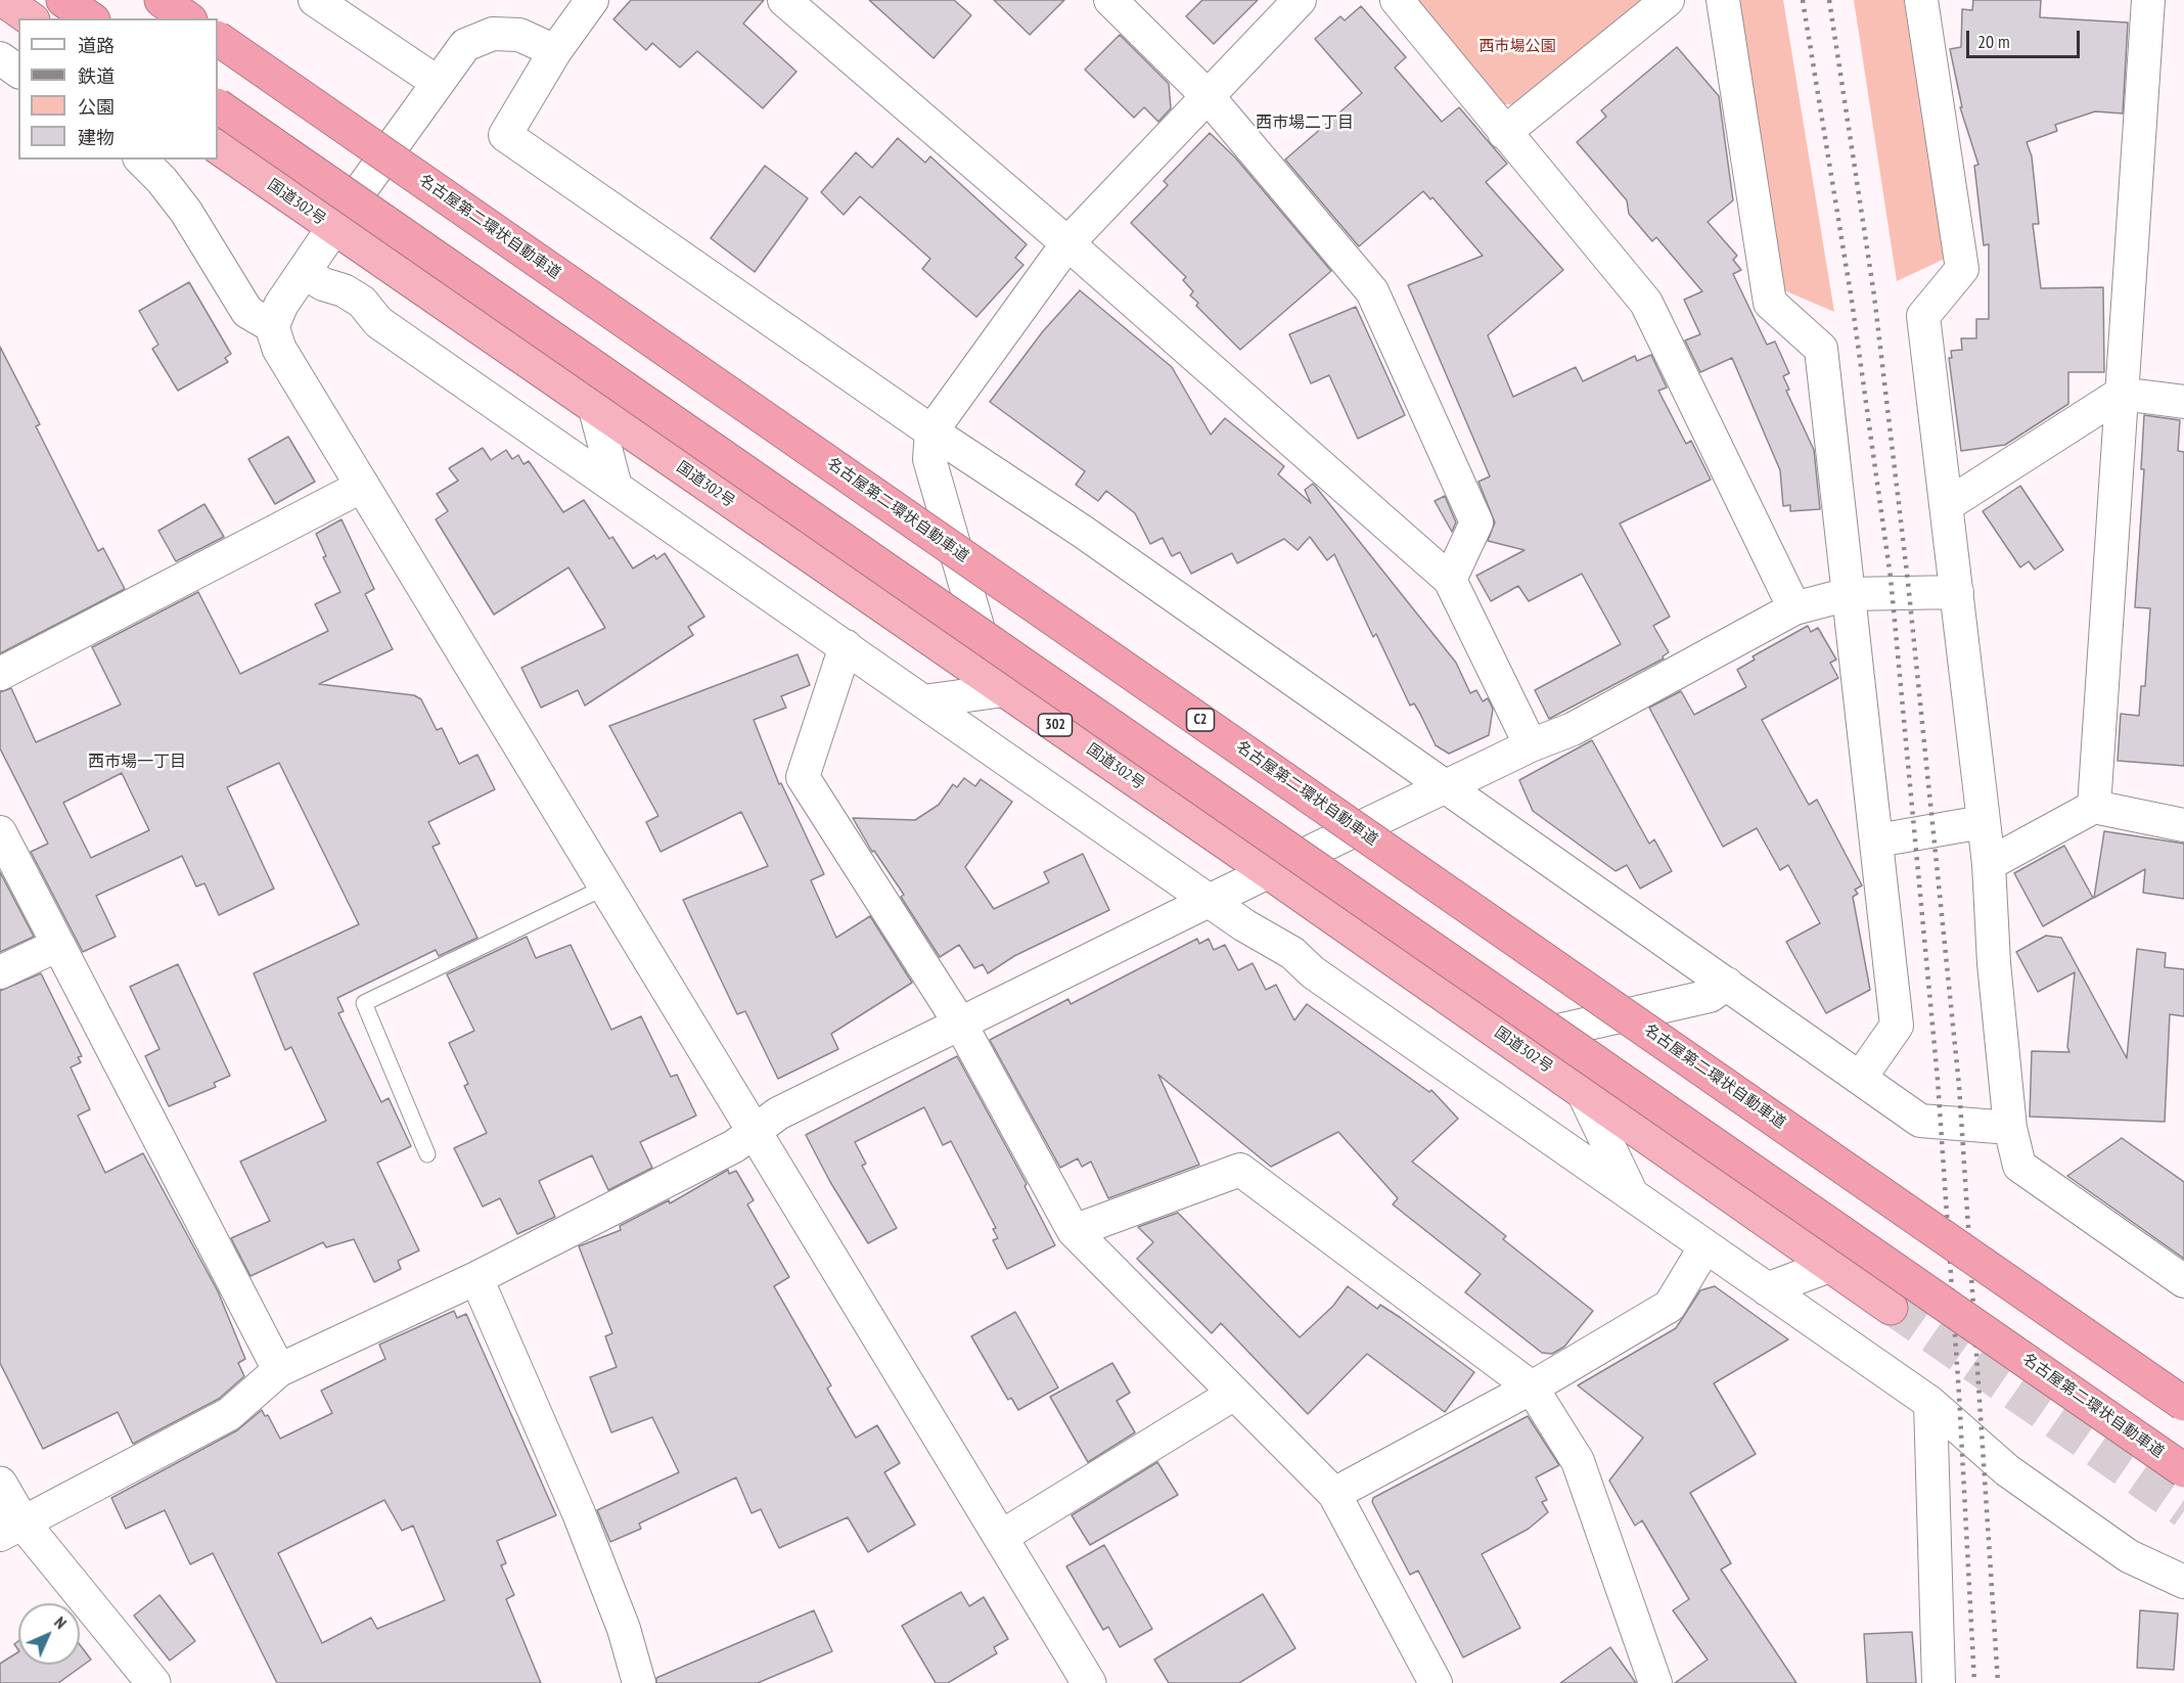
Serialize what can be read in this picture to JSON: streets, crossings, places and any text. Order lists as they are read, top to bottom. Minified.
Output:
{"streets":{"highway":["国道302号","名古屋第二環状自動車道","C2","302"]},"districts":["西市場二丁目","西市場一丁目"],"parks":["西市場公園"],"legend":["道路","鉄道","公園","建物"],"scale_bar":"20 m","north":"top right"}
